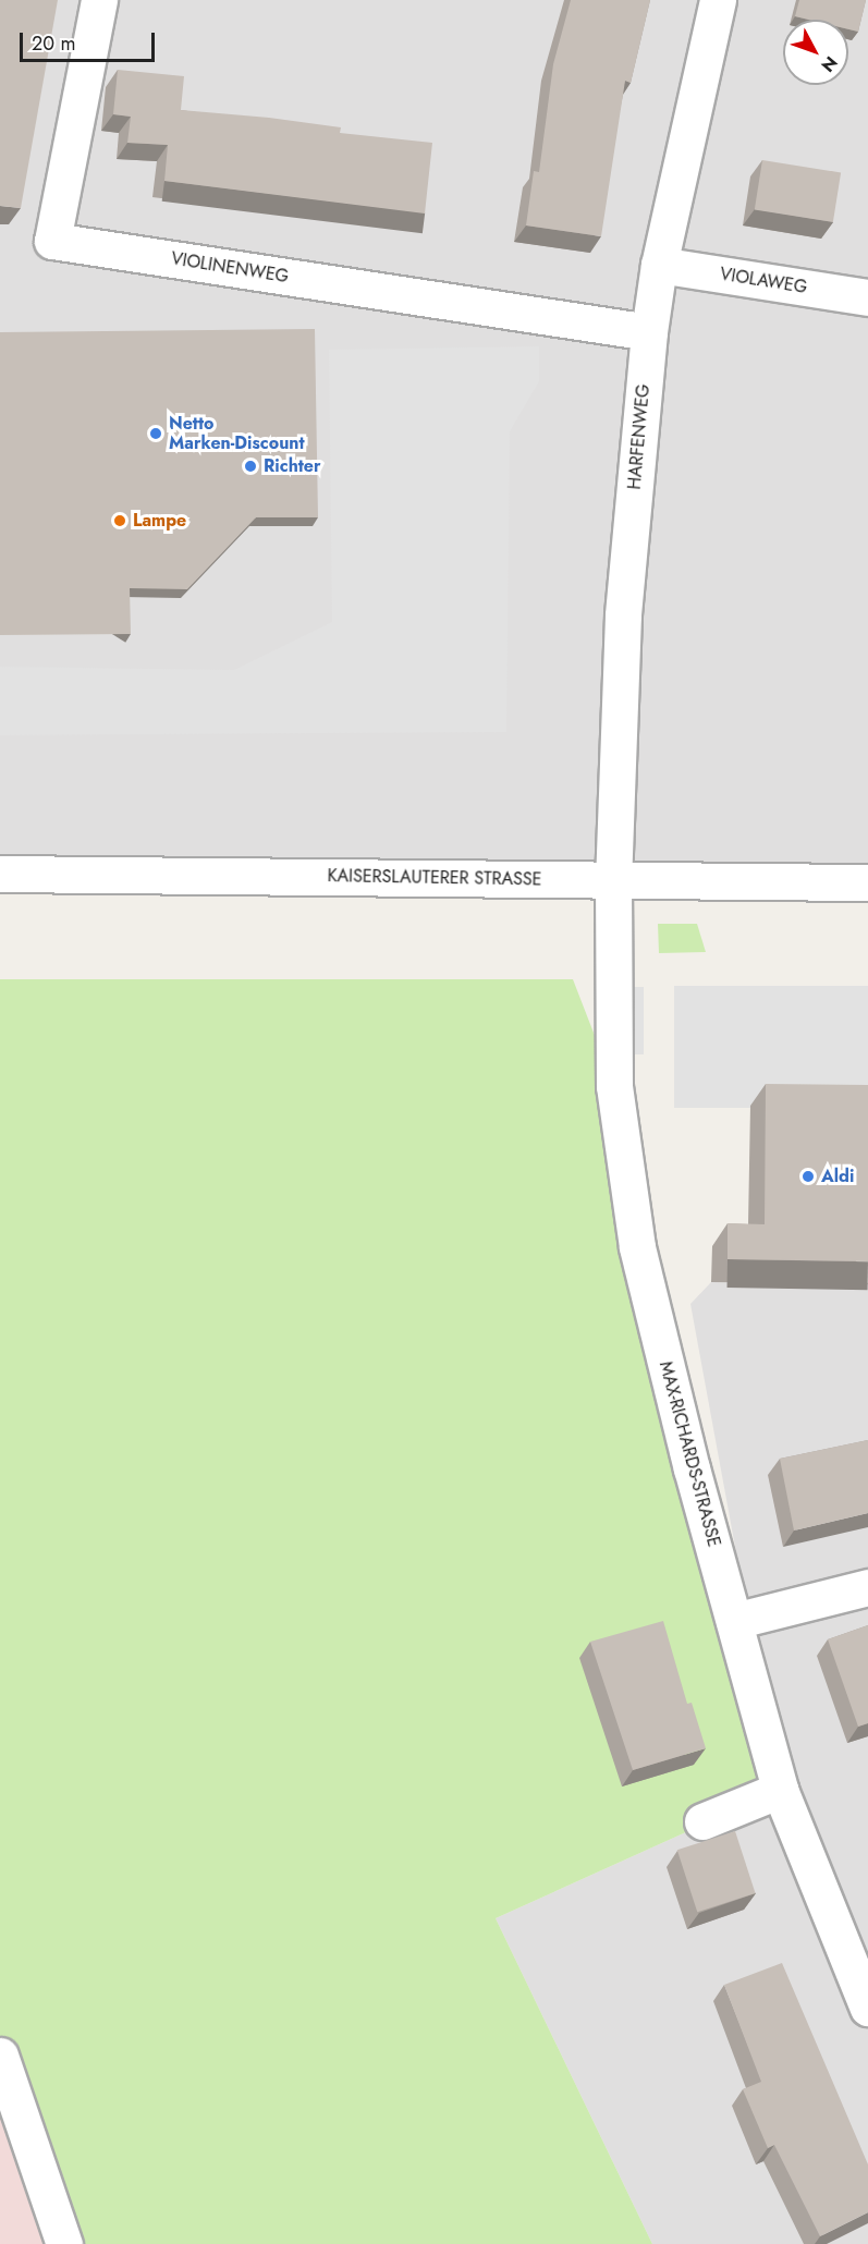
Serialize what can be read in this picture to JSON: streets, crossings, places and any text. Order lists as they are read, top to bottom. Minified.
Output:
{"streets":{"street":["VIOLINENWEG","VIOLAWEG","HARFENWEG","KAISERSLAUTERER STRASSE","MAX-RICHARDS-STRASSE"]},"crossings":[["VIOLINENWEG","HARFENWEG"],["VIOLAWEG","HARFENWEG"],["HARFENWEG","KAISERSLAUTERER STRASSE"],["HARFENWEG","MAX-RICHARDS-STRASSE"],["KAISERSLAUTERER STRASSE","MAX-RICHARDS-STRASSE"]],"places":["Netto Marken-Discount","Richter","Lampe","Aldi"],"scale_bar":"20 m","north":"bottom right"}
